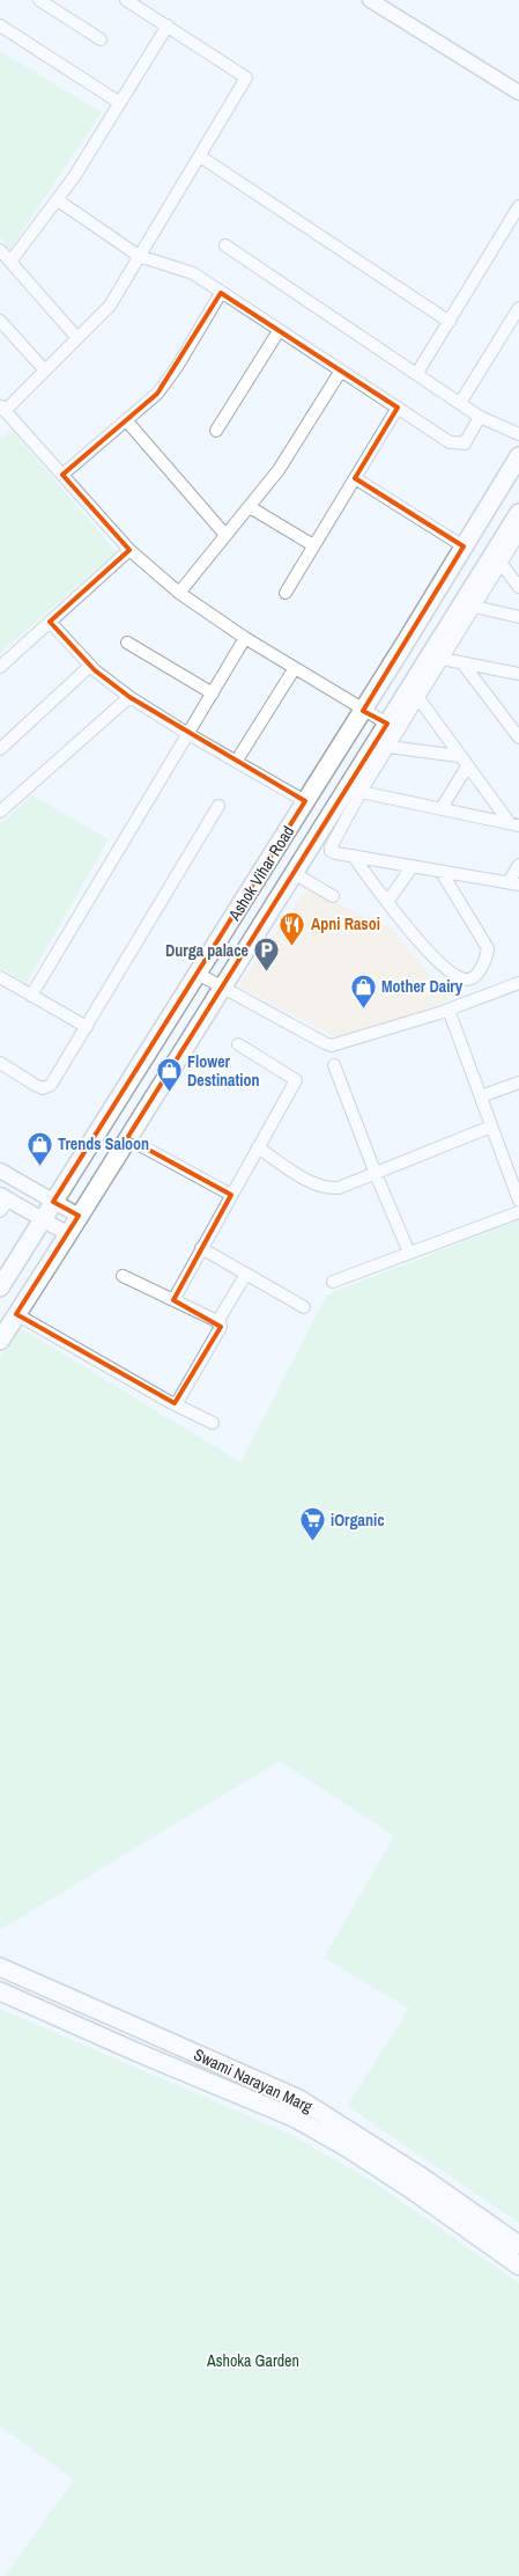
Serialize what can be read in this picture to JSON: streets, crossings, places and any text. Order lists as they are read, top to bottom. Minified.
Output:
{"streets":{"main road":["Ashok Vihar Road","Swami Narayan Marg"]},"parks":["Ashoka Garden"],"places":{"restaurant":["Apni Rasoi"],"parking":["Durga palace"],"shop":["Mother Dairy","Flower Destination","Trends Saloon"],"supermarket":["iOrganic"]}}
